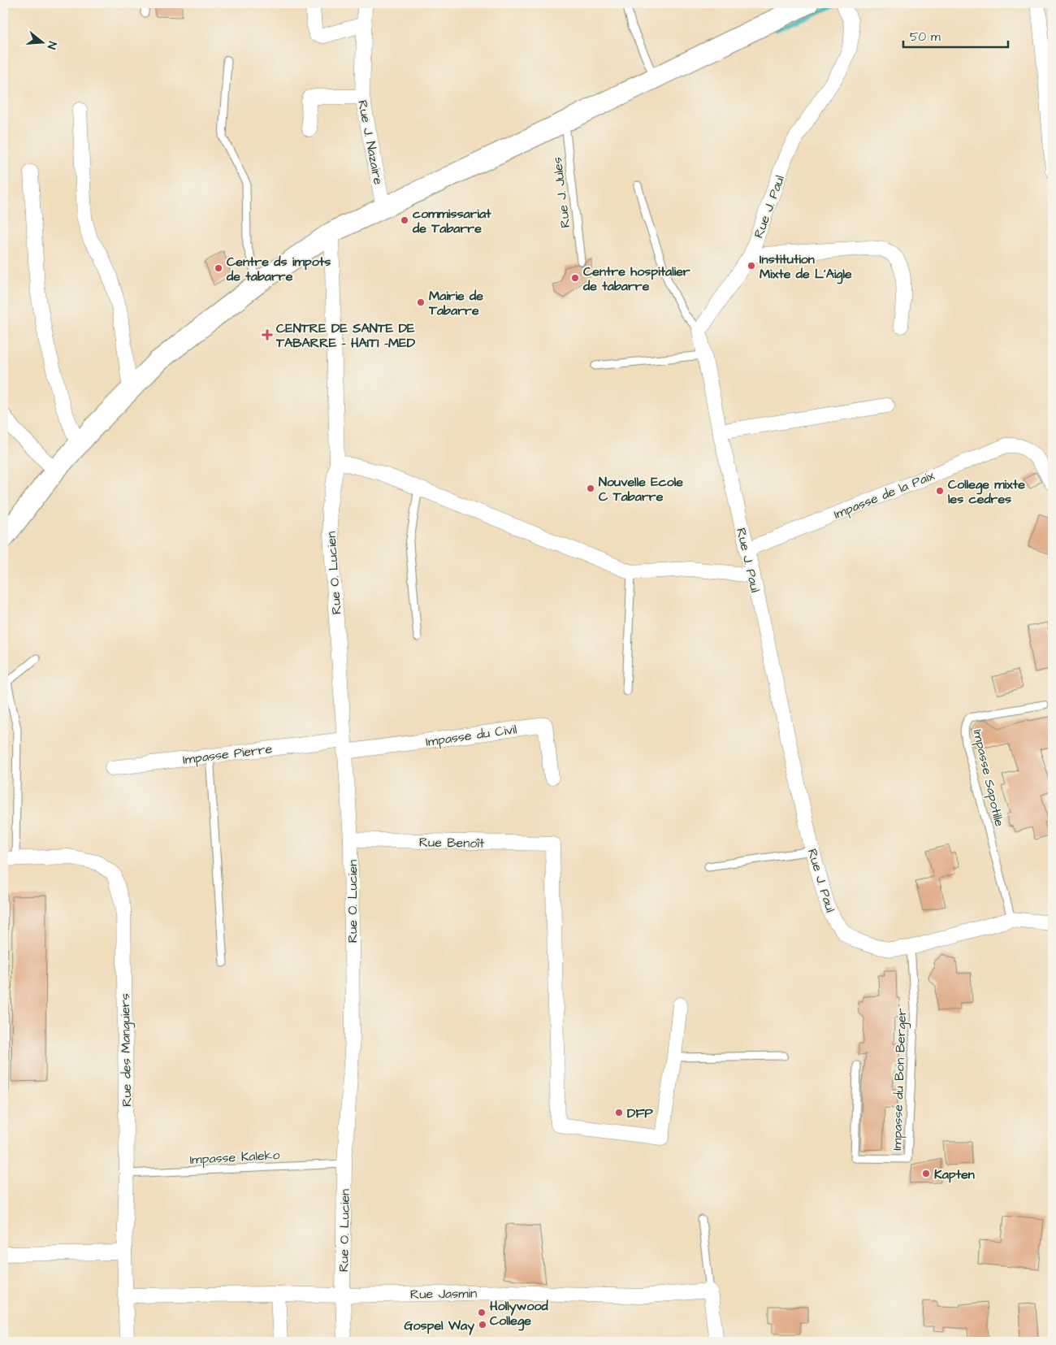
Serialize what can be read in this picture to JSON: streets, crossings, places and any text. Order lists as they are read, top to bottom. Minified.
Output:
{"streets":{"street":["Rue J. Nazaire","Rue J. Paul","Impasse de la Paix","Rue O. Lucien","Impasse du Civil","Impasse Pierre","Rue Benoît","Rue des Manguiers","Rue Jasmin"],"lane":["Rue J. Jules","Impasse Sapotille","Impasse du Bon Berger","Impasse Kaleko"]},"crossings":[["Rue J. Paul","Impasse de la Paix"],["Rue J. Paul","Impasse Sapotille"],["Rue J. Paul","Impasse du Bon Berger"],["Rue O. Lucien","Impasse du Civil"],["Rue O. Lucien","Impasse Pierre"],["Rue O. Lucien","Rue Benoît"],["Rue O. Lucien","Impasse Kaleko"],["Rue O. Lucien","Rue Jasmin"],["Impasse du Civil","Impasse Pierre"],["Rue des Manguiers","Impasse Kaleko"],["Rue des Manguiers","Rue Jasmin"]],"places":{"other":["commissariat de Tabarre","Institution Mixte de L'Aigle","Centre ds impots de tabarre","Centre hospitalier de tabarre","Mairie de Tabarre","Nouvelle Ecole C Tabarre","College mixte les cedres","DFP","Kapten","Hollywood College","Gospel Way"],"health":["CENTRE DE SANTE DE TABARRE - HAITI -MED"]},"scale_bar":"50 m","north":"right"}
